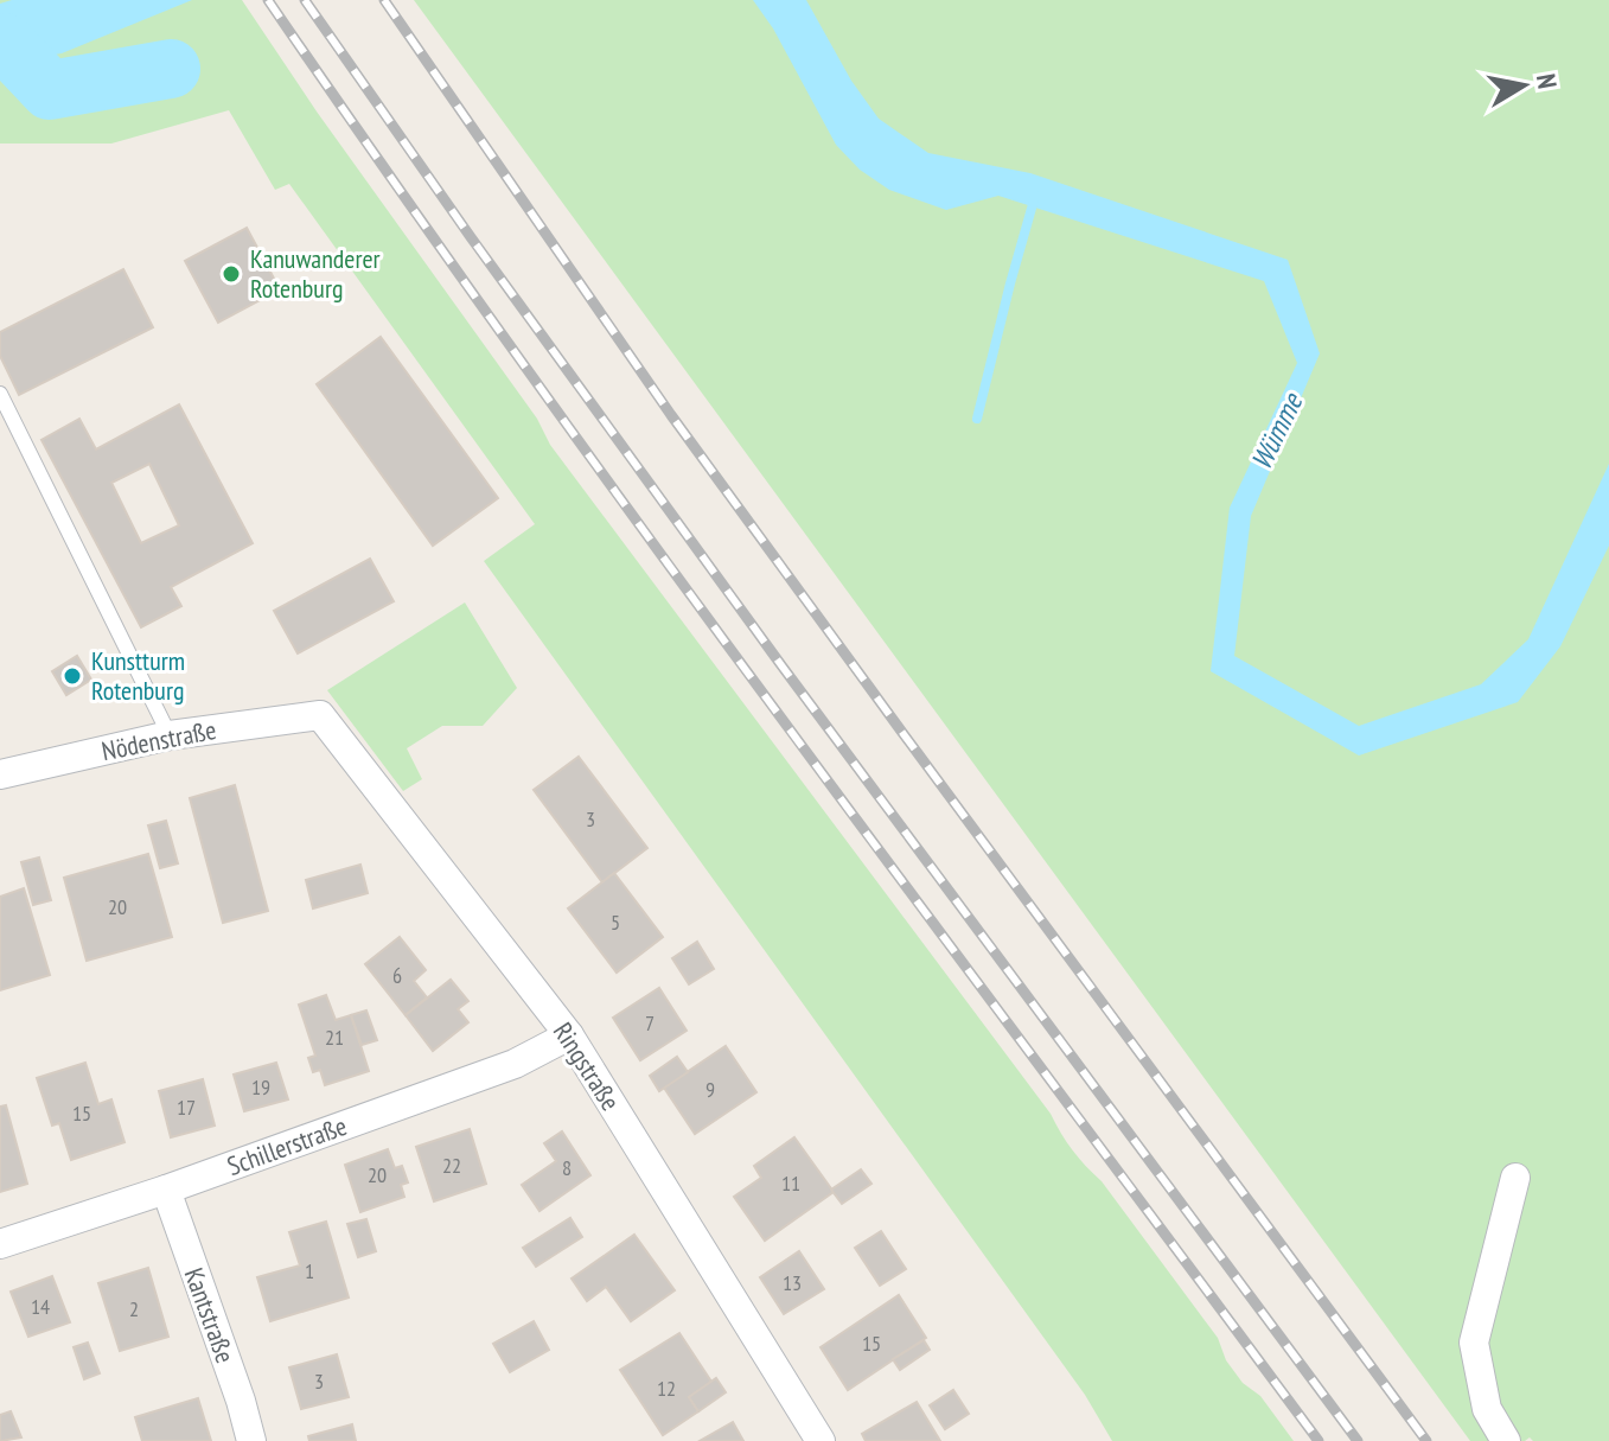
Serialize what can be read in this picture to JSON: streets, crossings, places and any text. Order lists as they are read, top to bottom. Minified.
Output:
{"streets":{"street":["Nödenstraße","Ringstraße","Schillerstraße","Kantstraße"]},"crossings":[["Nödenstraße","Ringstraße"],["Ringstraße","Schillerstraße"],["Schillerstraße","Kantstraße"]],"water":["Wümme"],"places":["Kanuwanderer Rotenburg","Kunstturm Rotenburg"],"house_numbers":["3","20","5","6","7","21","19","9","17","15","22","8","20","11","1","13","14","2","15","3","12"],"north":"right"}
